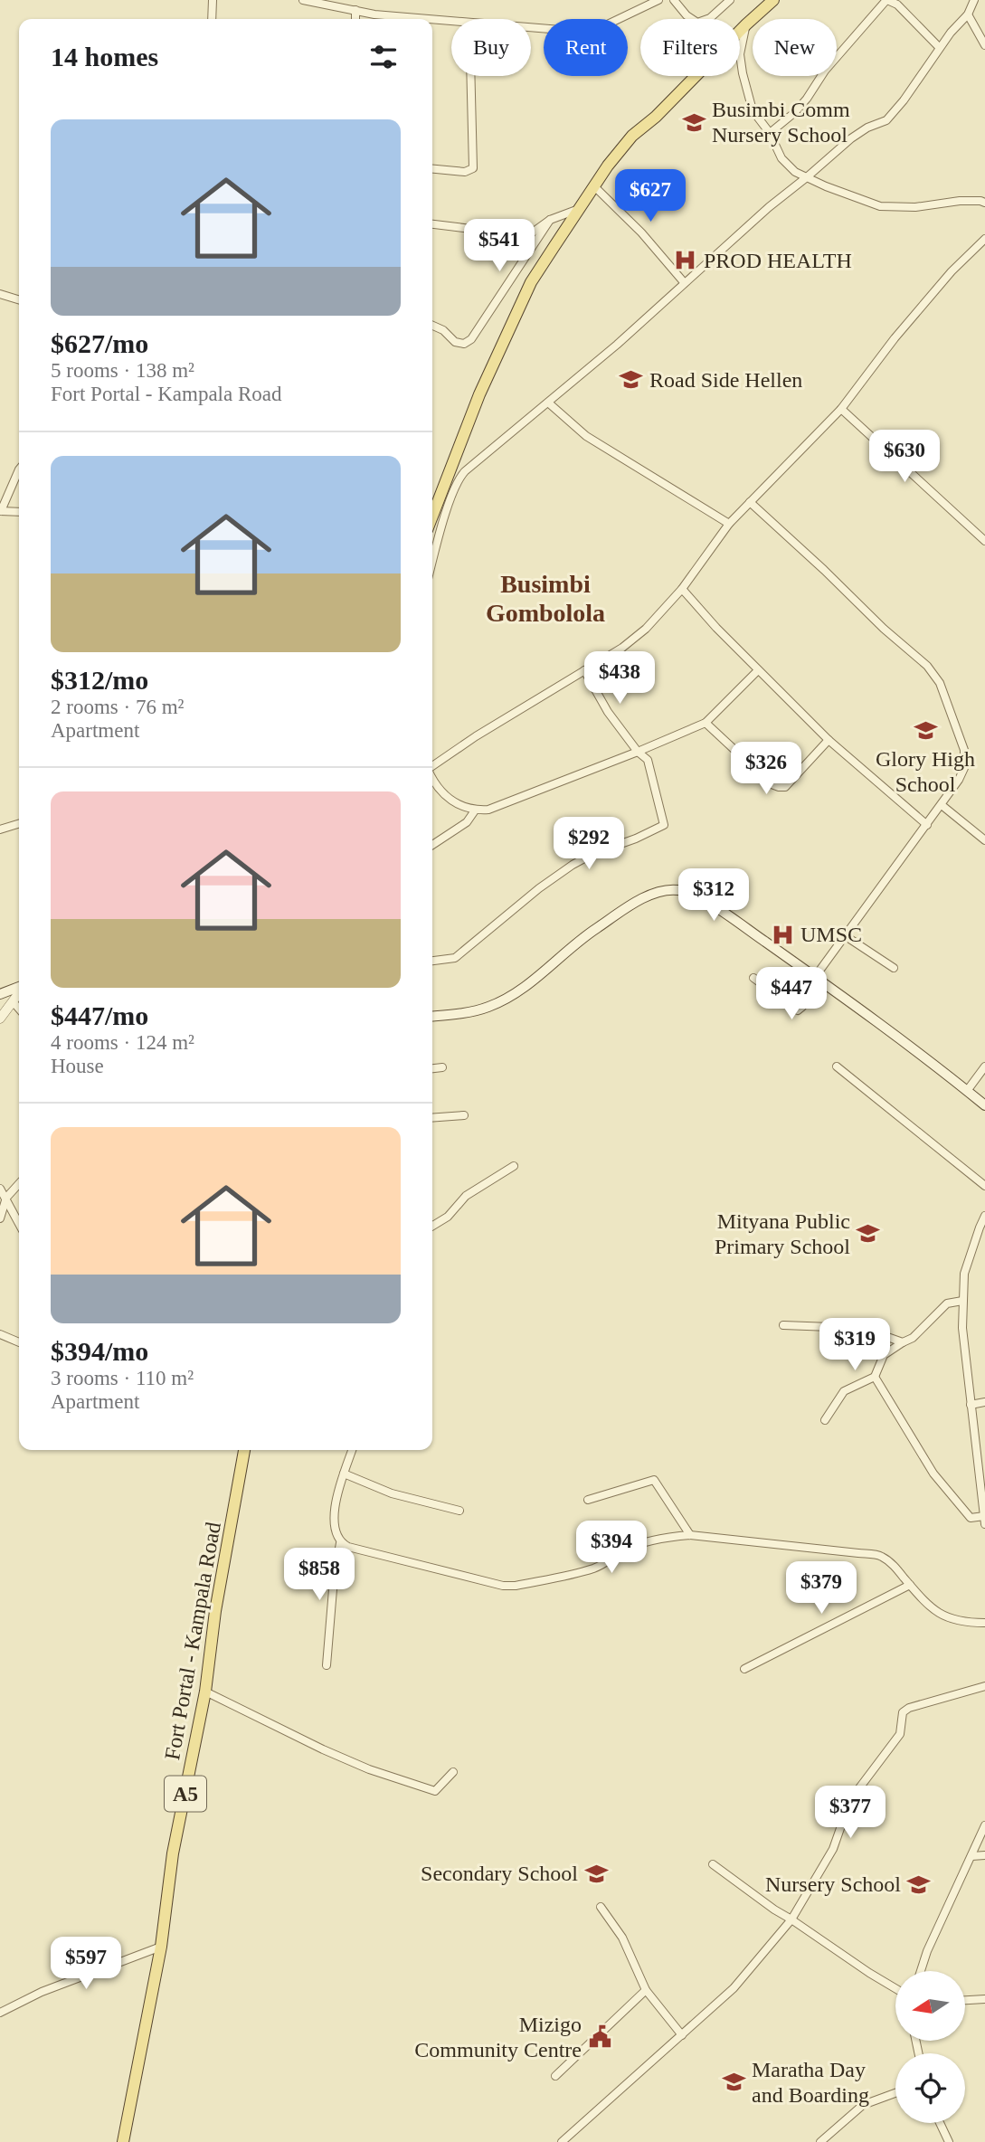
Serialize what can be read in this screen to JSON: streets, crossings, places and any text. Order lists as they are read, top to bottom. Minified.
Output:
{"streets":{"main road":["Fort Portal - Kampala Road","A5"]},"districts":["Busimbi Gombolola"],"places":{"school or university":["Busimbi Comm Nursery School","Road Side Hellen","Glory High School","Mityana Public Primary School","Secondary School","Nursery School","Maratha Day and Boarding"],"hospital":["PROD HEALTH","UMSC"],"public building":["Mizigo Community Centre"]},"north":"left","page":{"chip":["Buy","Rent","Filters","New"],"heading":"14 homes","list":[{"name":"$627/mo","note":"5 rooms · 138 m² · Fort Portal - Kampala Road"},{"name":"$312/mo","note":"2 rooms · 76 m² · Apartment"},{"name":"$447/mo","note":"4 rooms · 124 m² · House"},{"name":"$394/mo","note":"3 rooms · 110 m² · Apartment"}],"price":["$627","$541","$630","$438","$326","$292","$312","$447","$319","$394","$858","$379","$377","$597"]}}
